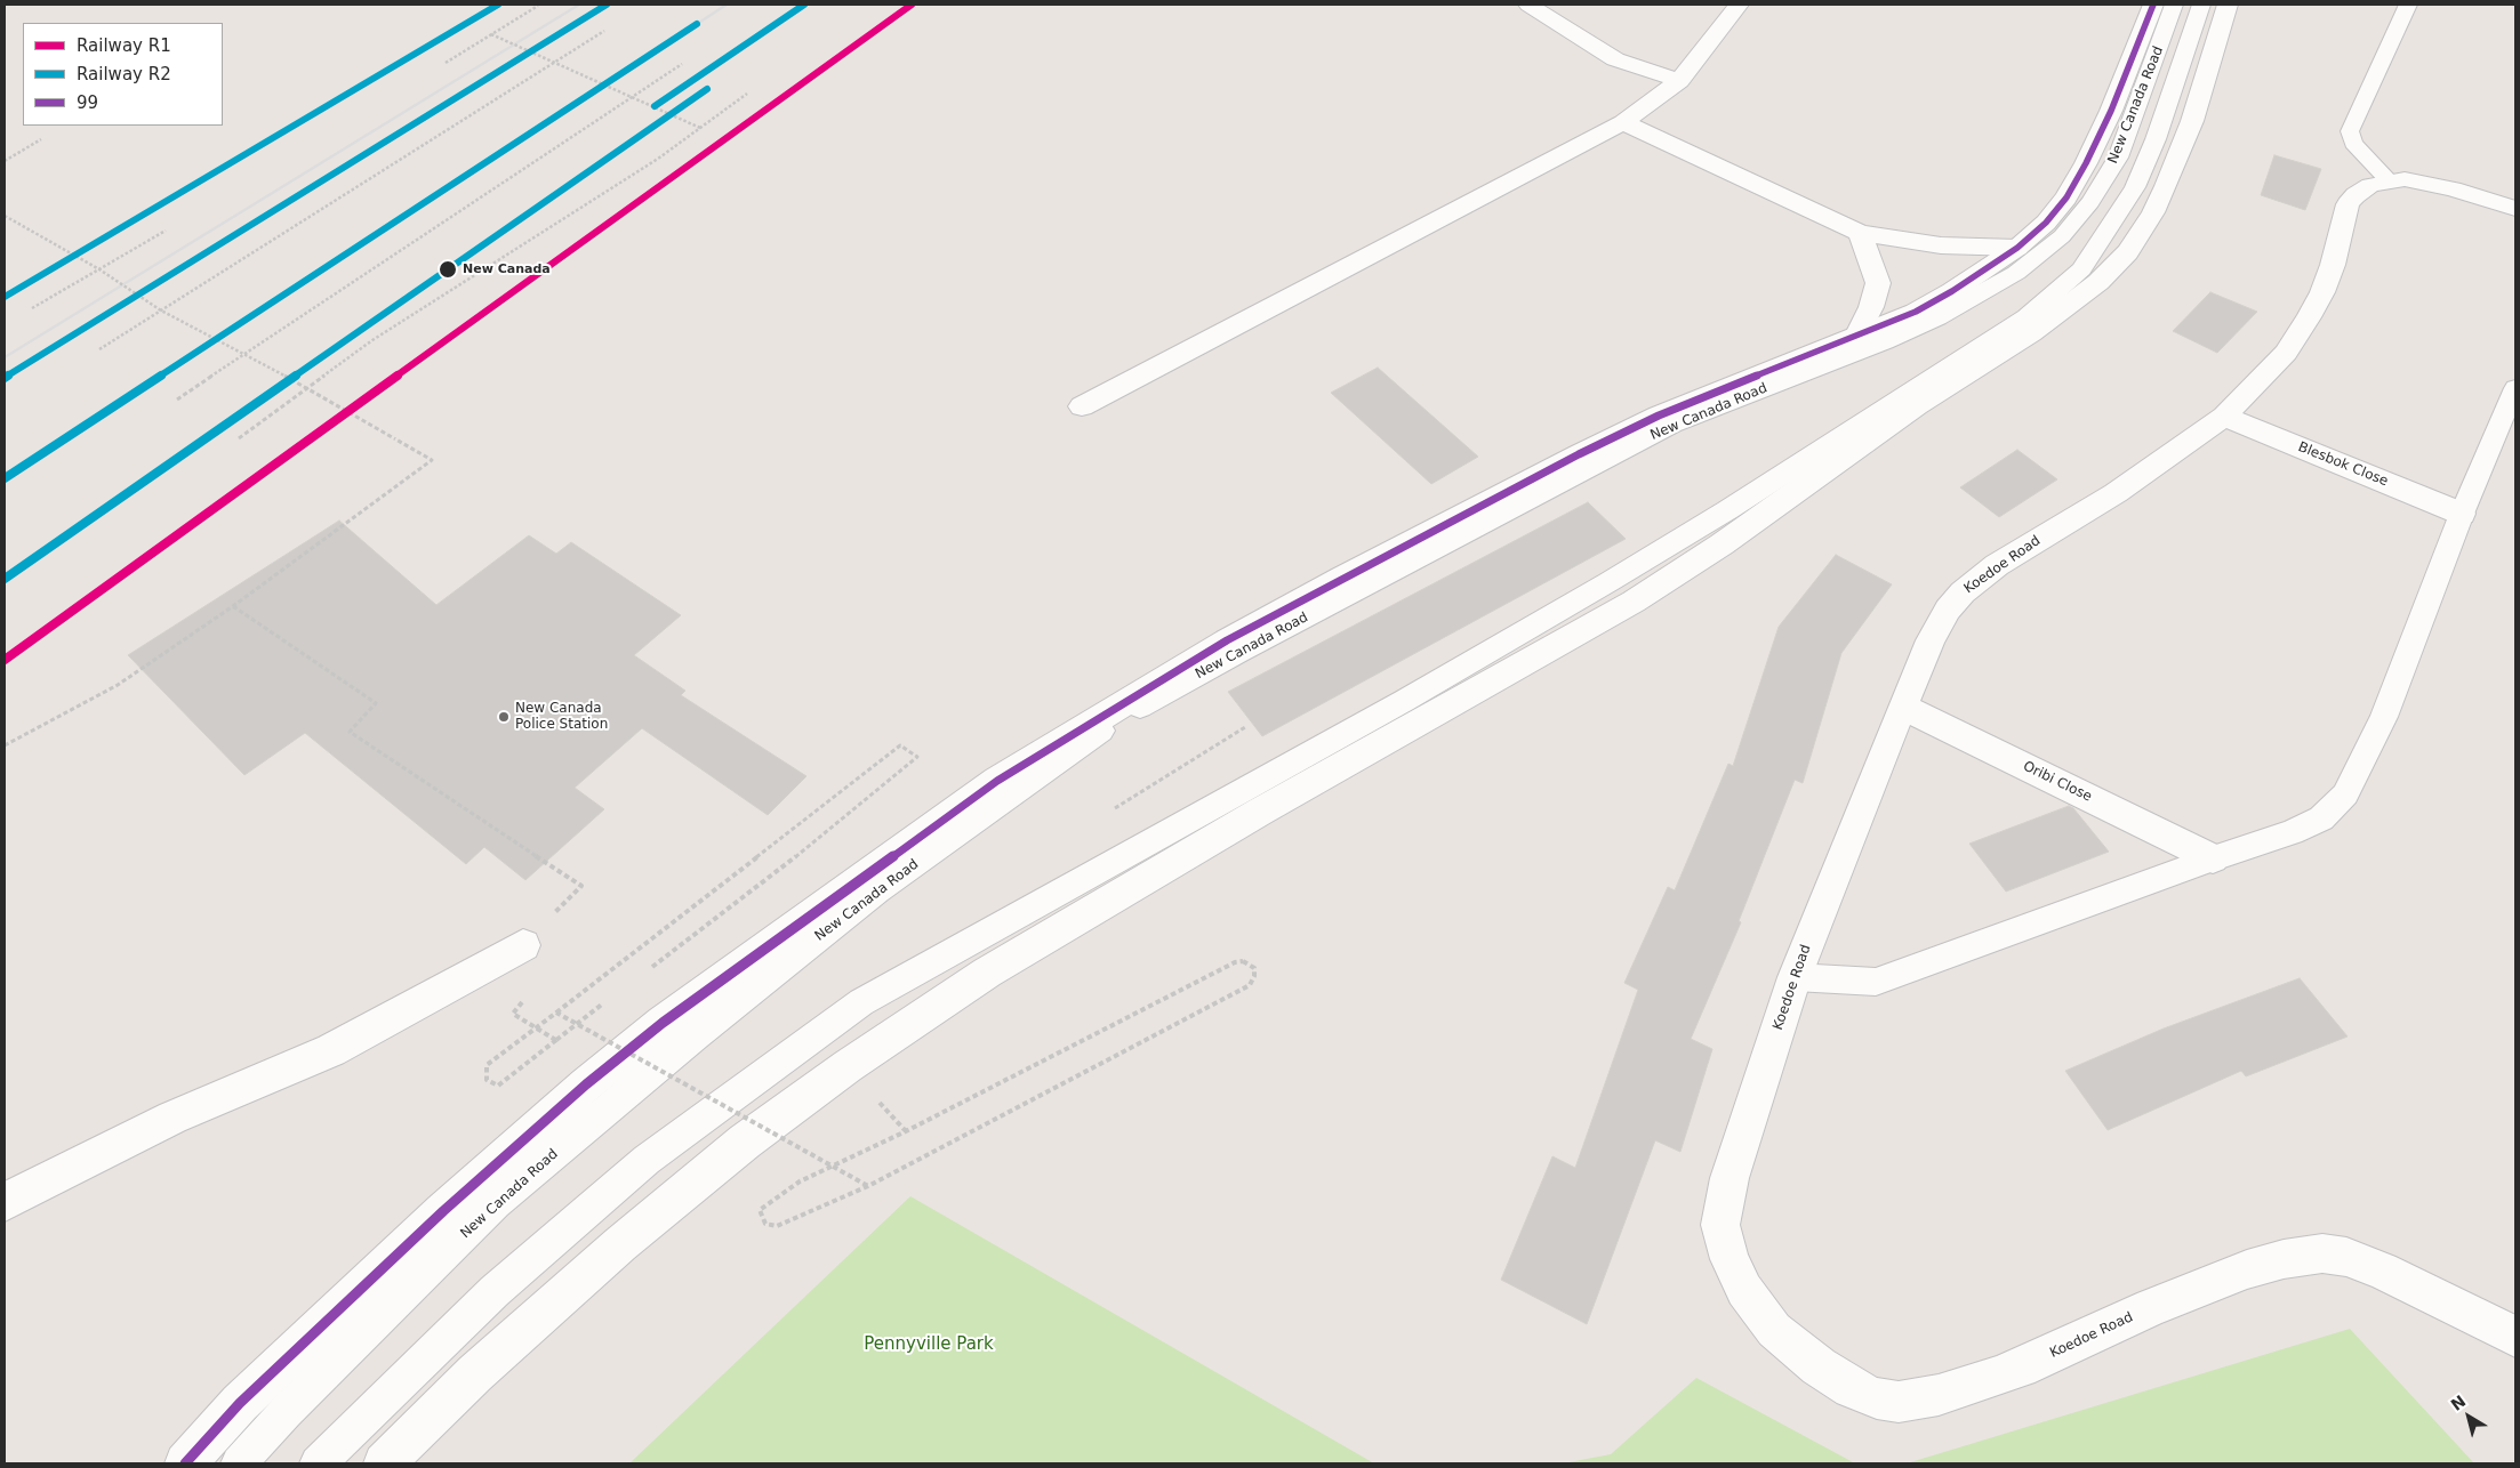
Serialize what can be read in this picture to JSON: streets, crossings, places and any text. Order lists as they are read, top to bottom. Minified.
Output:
{"streets":{"street":["New Canada Road","Blesbok Close","Koedoe Road","Oribi Close"]},"crossings":[["Blesbok Close","Koedoe Road"],["Koedoe Road","Oribi Close"]],"parks":["Pennyville Park"],"places":["New Canada","New Canada Police Station"],"lines":["rail line R1","rail line R2","transit line 99"],"legend":["Railway R1","Railway R2","99"],"north":"top left"}
